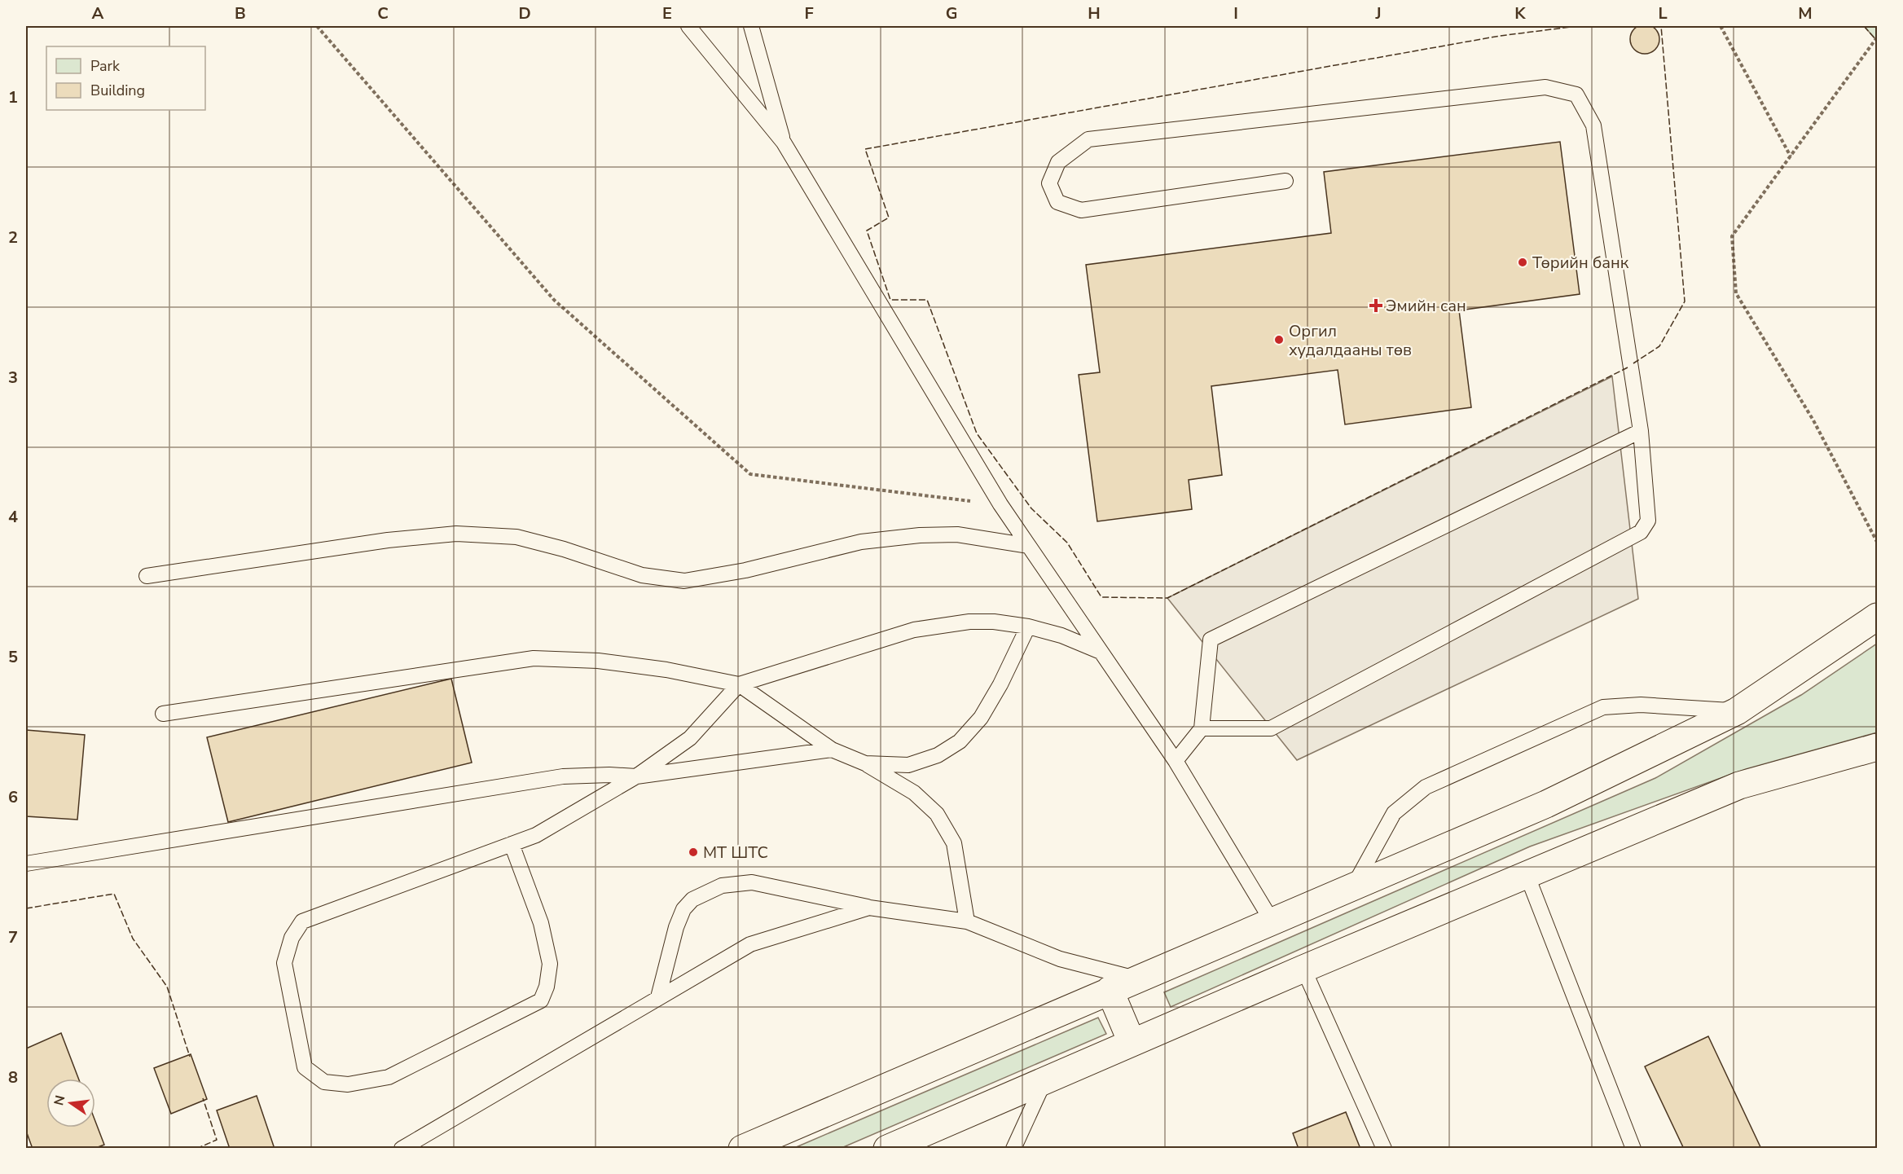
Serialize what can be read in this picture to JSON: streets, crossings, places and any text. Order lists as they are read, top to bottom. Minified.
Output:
{"places":{"other":["Төрийн банк","Оргил худалдааны төв","МТ ШТС"],"health":["Эмийн сан"]},"legend":["Park","Building"],"north":"left","grid":{"columns":["A","B","C","D","E","F","G","H","I","J","K","L","M"],"rows":["1","2","3","4","5","6","7","8"]}}
